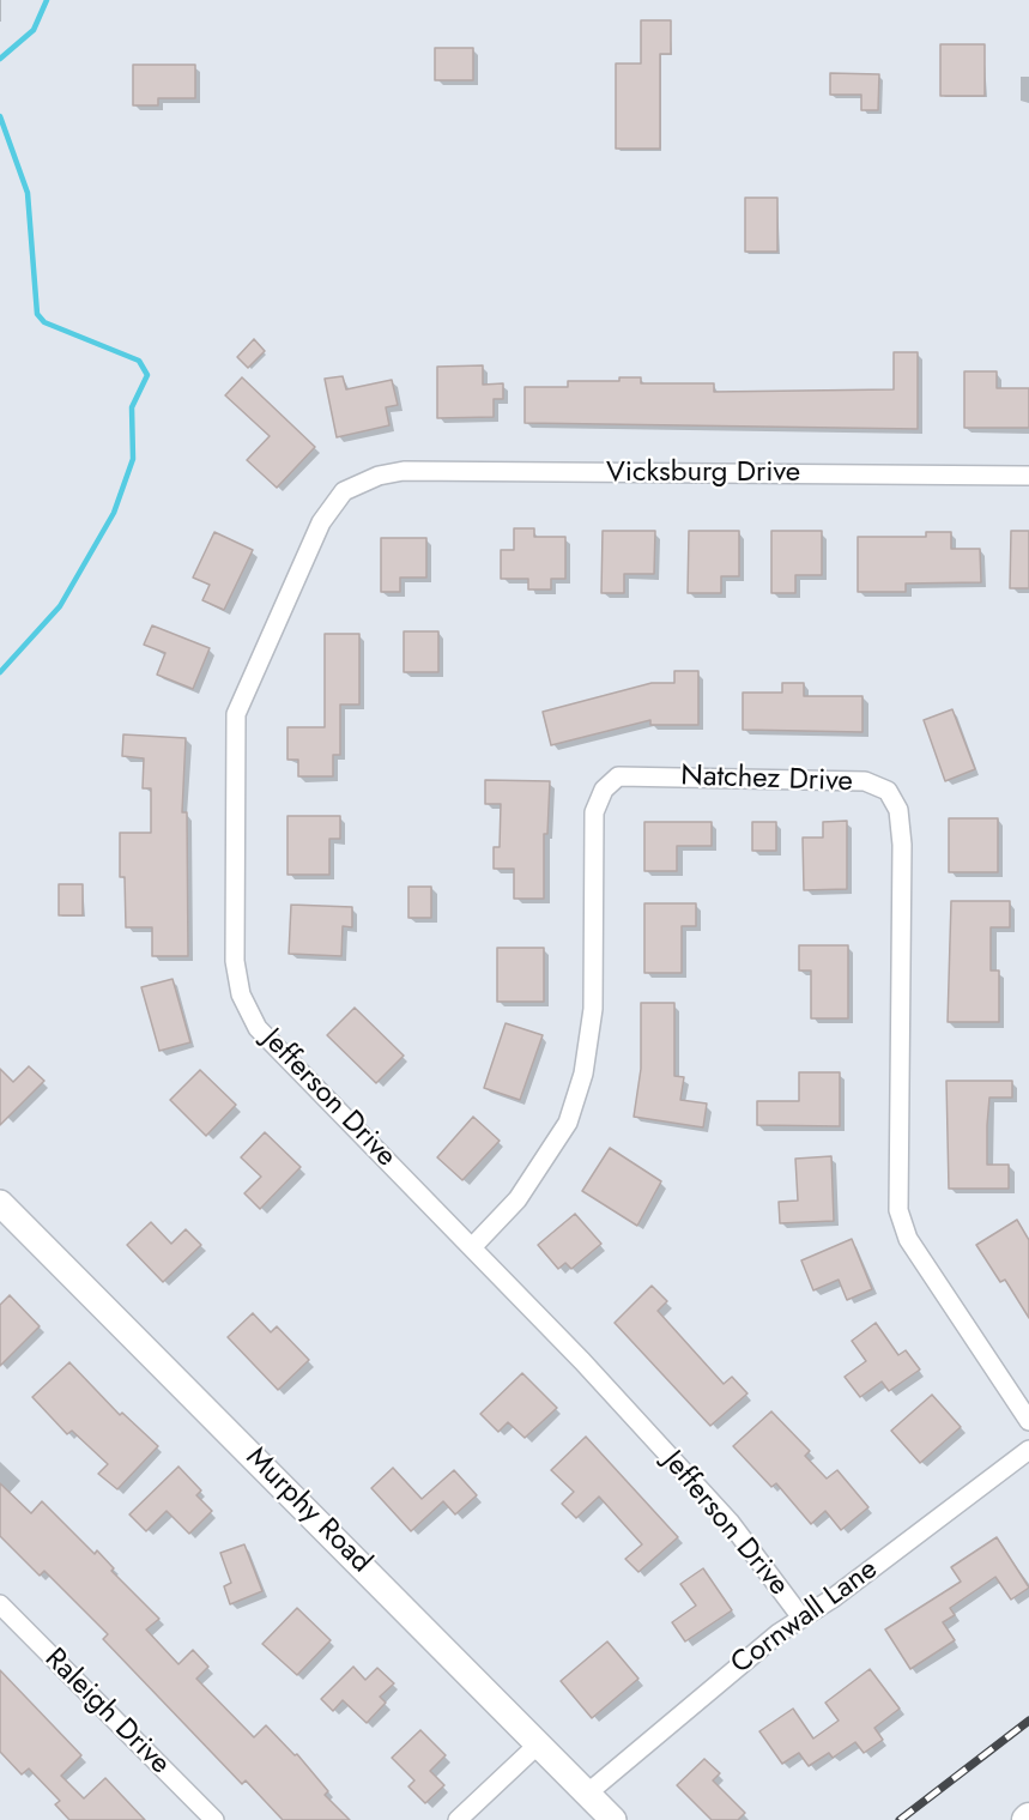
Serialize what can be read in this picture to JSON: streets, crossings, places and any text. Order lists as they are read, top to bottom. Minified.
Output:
{"streets":{"main road":["Murphy Road"],"street":["Vicksburg Drive","Natchez Drive","Jefferson Drive","Cornwall Lane","Raleigh Drive"]},"crossings":[["Vicksburg Drive","Jefferson Drive"],["Natchez Drive","Jefferson Drive"],["Jefferson Drive","Cornwall Lane"],["Murphy Road","Cornwall Lane"]]}
